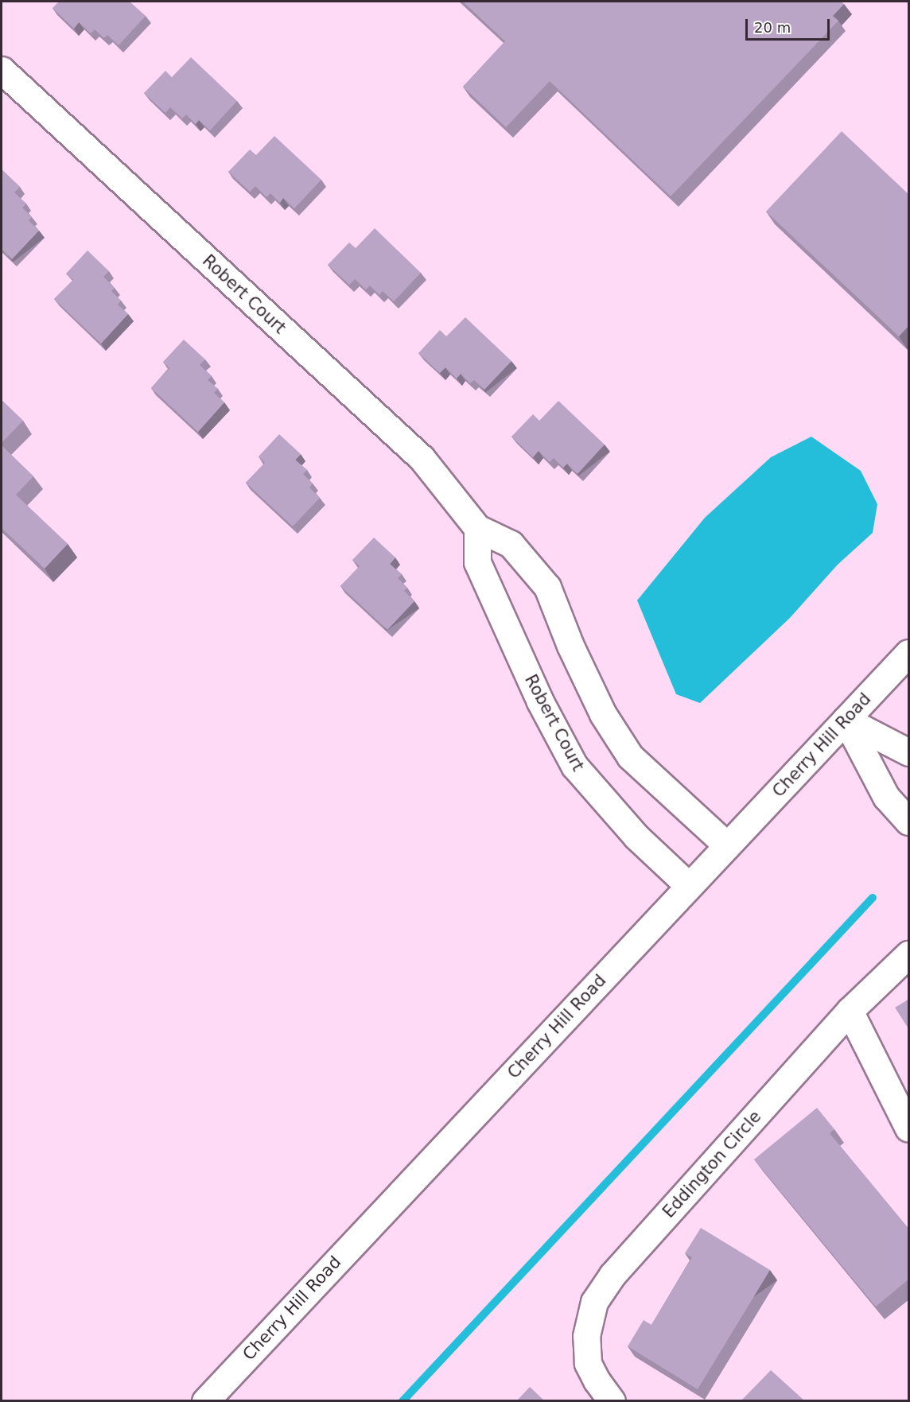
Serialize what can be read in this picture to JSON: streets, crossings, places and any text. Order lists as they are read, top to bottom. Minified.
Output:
{"streets":{"street":["Robert Court","Cherry Hill Road","Eddington Circle"]},"crossings":[["Robert Court","Cherry Hill Road"]],"scale_bar":"20 m"}
